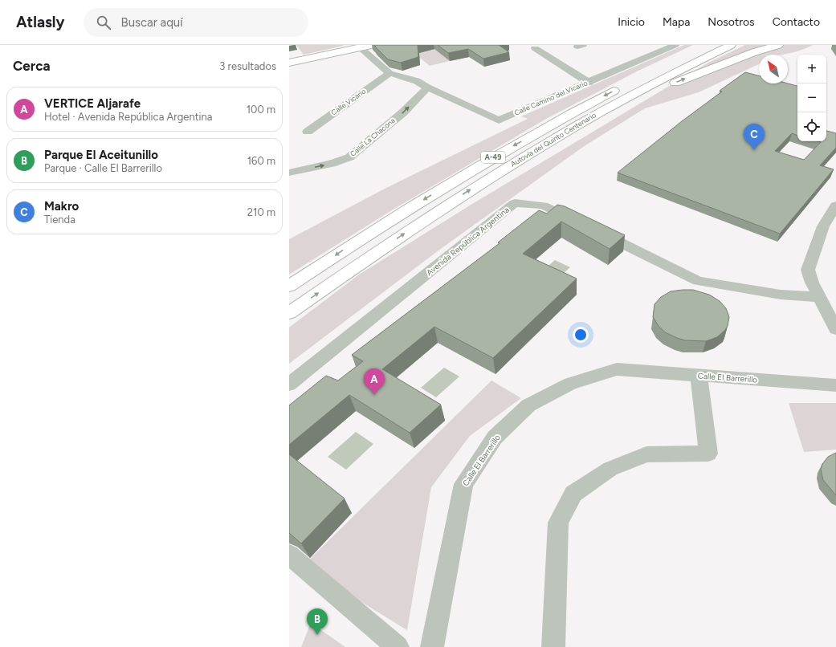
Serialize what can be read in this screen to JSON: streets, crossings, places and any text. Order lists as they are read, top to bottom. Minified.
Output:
{"streets":{"main road":["Autovía del Quinto Centenario","A-49"],"street":["Calle Camino del Vicario","Calle Vicario","Calle La Chacona","Avenida República Argentina","Calle El Barrerillo"]},"one_way":["Calle La Chacona"],"north":"top left","page":{"header":"Atlasly","search":"Buscar aquí","nav":["Inicio","Mapa","Nosotros","Contacto"],"heading":["Cerca","3 resultados"],"map_buttons":["+","−"],"list":[{"mark":"A","name":"VERTICE Aljarafe","note":"Hotel · Avenida República Argentina","value":"100 m"},{"mark":"B","name":"Parque El Aceitunillo","note":"Parque · Calle El Barrerillo","value":"160 m"},{"mark":"C","name":"Makro","note":"Tienda","value":"210 m"}],"pins":["C","A","B"]}}
